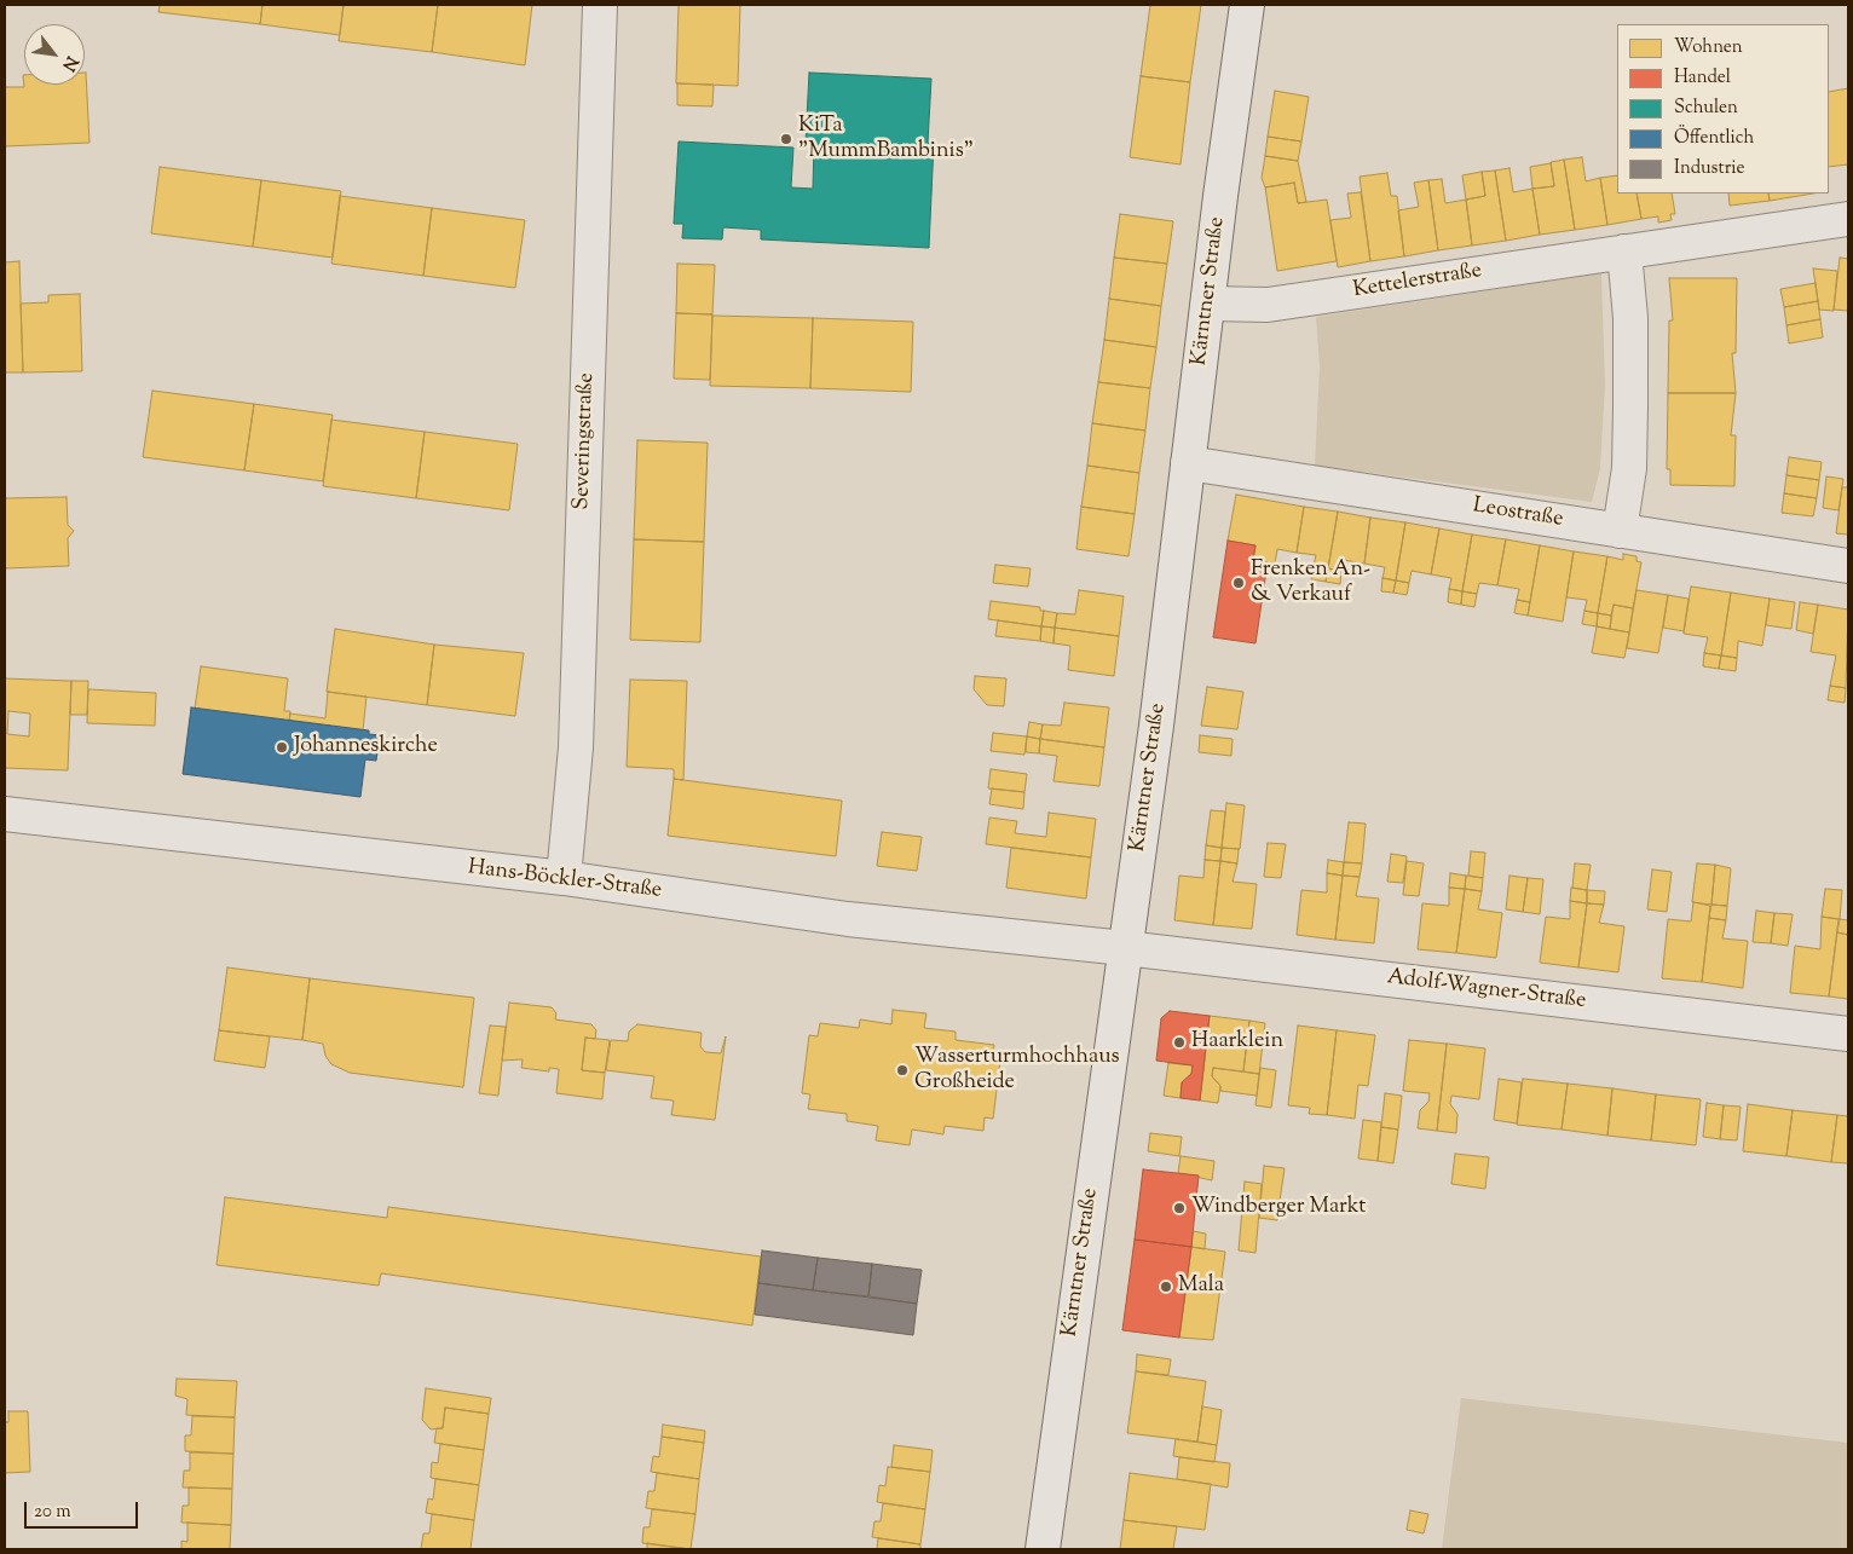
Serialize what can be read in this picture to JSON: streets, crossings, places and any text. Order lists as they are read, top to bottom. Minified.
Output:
{"streets":{"street":["Kettelerstraße","Kärntner Straße","Severingstraße","Leostraße","Hans-Böckler-Straße","Adolf-Wagner-Straße"]},"crossings":[["Kettelerstraße","Kärntner Straße"],["Kärntner Straße","Leostraße"],["Kärntner Straße","Hans-Böckler-Straße"],["Kärntner Straße","Adolf-Wagner-Straße"],["Severingstraße","Hans-Böckler-Straße"],["Hans-Böckler-Straße","Adolf-Wagner-Straße"]],"places":["KiTa \"MummBambinis\"","Frenken An- & Verkauf","Johanneskirche","Haarklein","Wasserturmhochhaus Großheide","Windberger Markt","Mala"],"legend":["Wohnen","Handel","Schulen","Öffentlich","Industrie"],"scale_bar":"20 m","north":"bottom right"}
